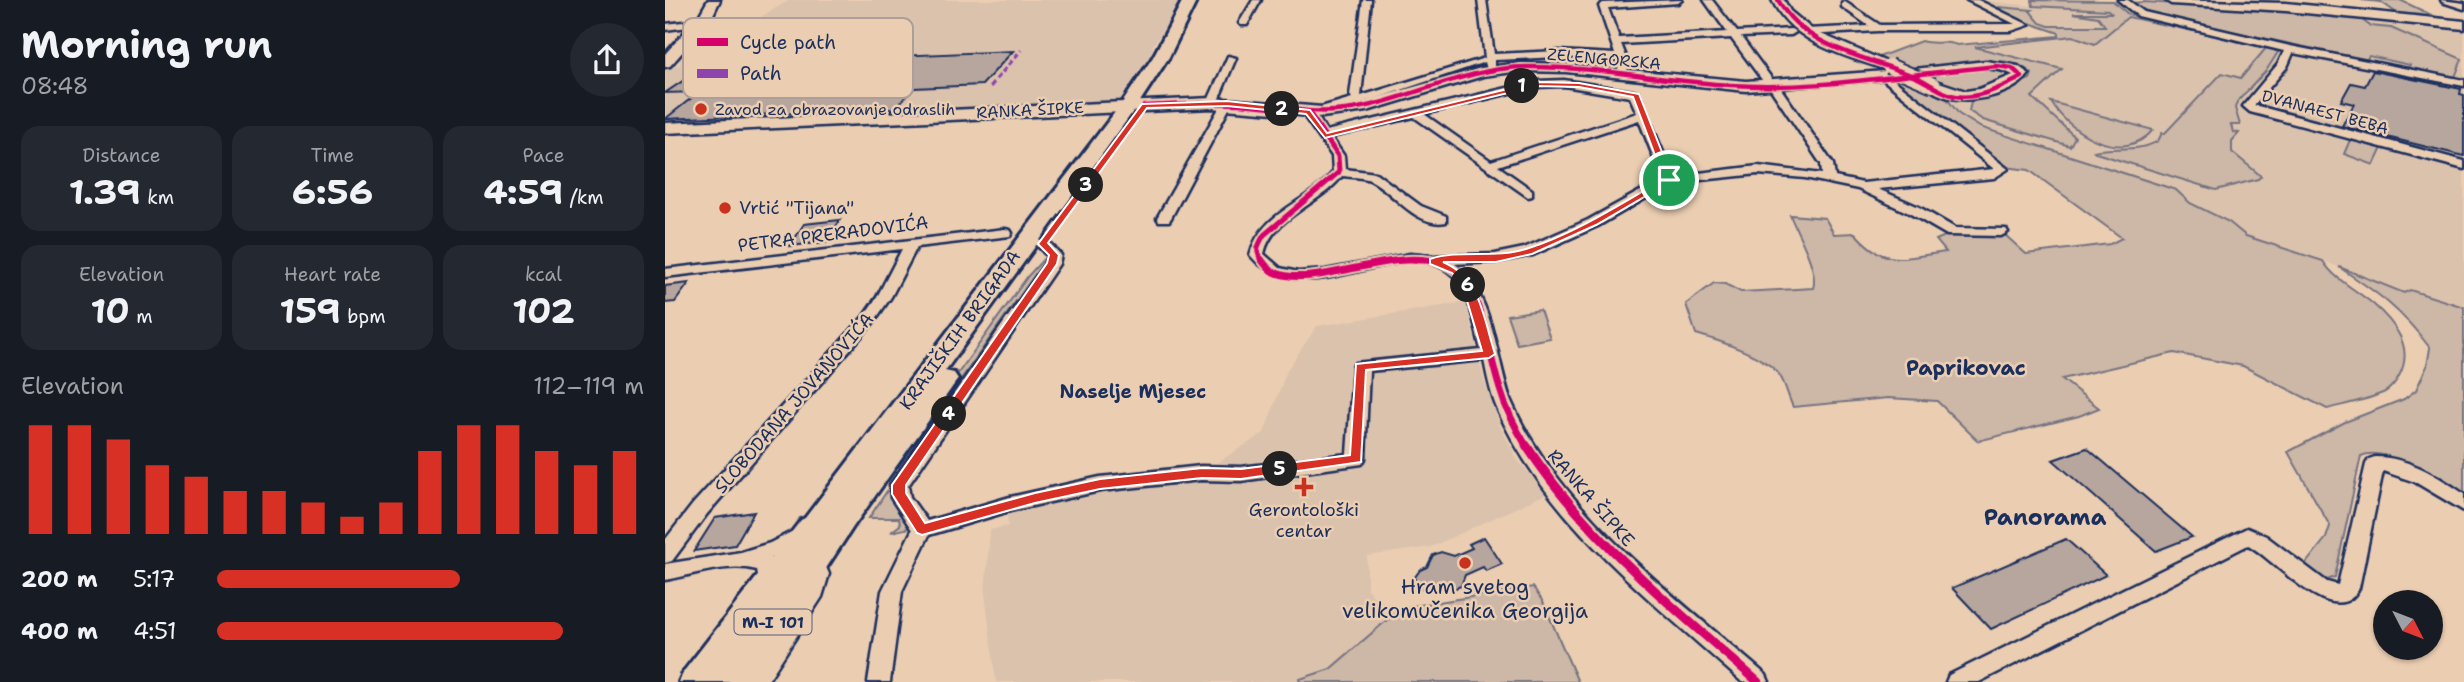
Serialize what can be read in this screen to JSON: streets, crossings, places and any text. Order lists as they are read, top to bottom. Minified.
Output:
{"streets":{"main road":["KRAJIŠKIH BRIGADA","M-I 101"],"street":["ZELENGORSKA","RANKA ŠIPKE","DVANAEST BEBA","PETRA PRERADOVIĆA","SLOBODANA JOVANOVIĆA"]},"crossings":[["ZELENGORSKA","RANKA ŠIPKE"],["RANKA ŠIPKE","KRAJIŠKIH BRIGADA"],["PETRA PRERADOVIĆA","SLOBODANA JOVANOVIĆA"]],"districts":["Paprikovac","Naselje Mjesec","Panorama"],"places":{"other":["Zavod za obrazovanje odraslih","Vrtić \"Tijana\"","Hram svetog velikomučenika Georgija"],"health":["Gerontološki centar"]},"legend":["Cycle path","Path"],"north":"bottom right","page":{"heading":["Morning run","08:48"],"pins":["1","2","3","6","4","5"],"stats":[["Distance","1.39 km"],["Time","6:56"],["Pace","4:59 /km"],["Elevation","10 m"],["Heart rate","159 bpm"],["kcal","102"]],"chart":["Elevation","112–119 m"],"list":[{"name":"200 m","note":"5:17"},{"name":"400 m","note":"4:51"}]}}
